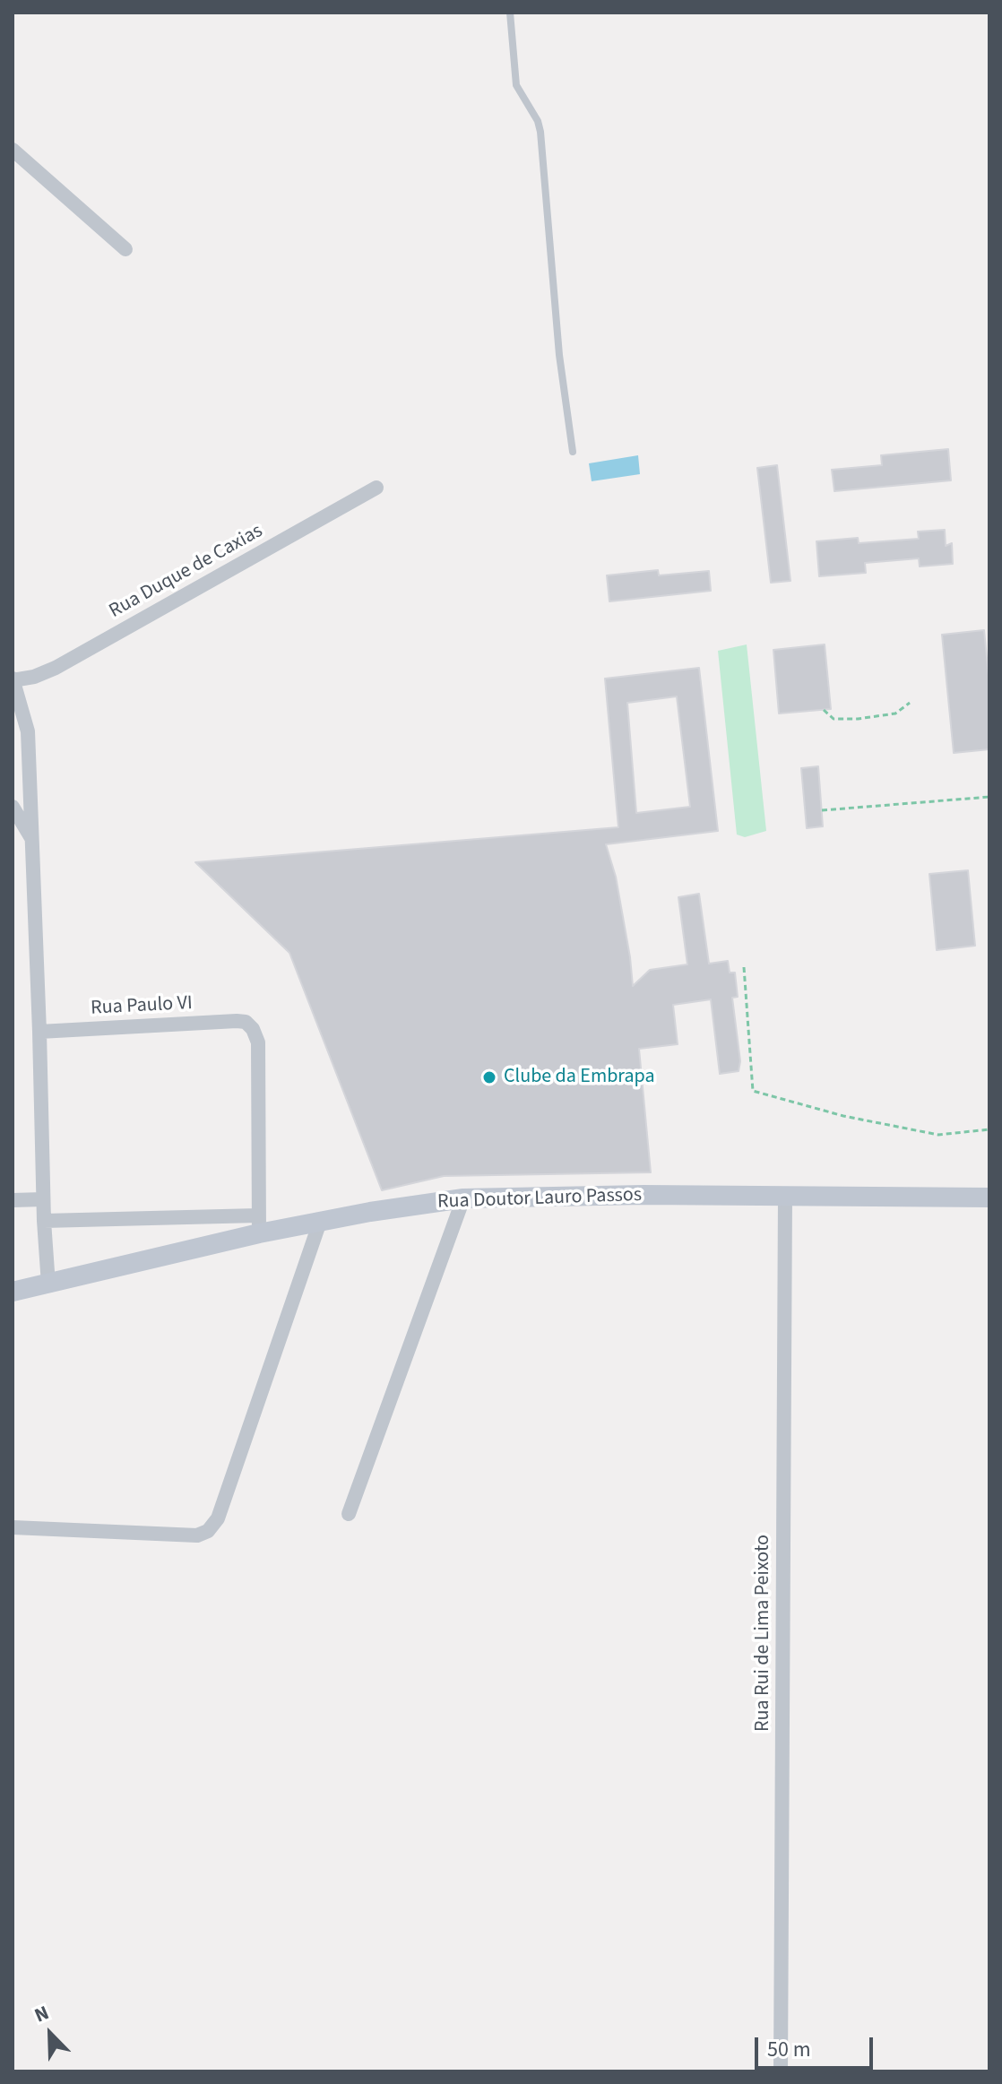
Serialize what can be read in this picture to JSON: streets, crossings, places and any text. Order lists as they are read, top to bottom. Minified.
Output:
{"streets":{"main road":["Rua Doutor Lauro Passos"],"street":["Rua Duque de Caxias","Rua Paulo VI","Rua Rui de Lima Peixoto"]},"crossings":[["Rua Paulo VI","Rua Doutor Lauro Passos"],["Rua Doutor Lauro Passos","Rua Rui de Lima Peixoto"]],"places":["Clube da Embrapa"],"scale_bar":"50 m","north":"top left"}
